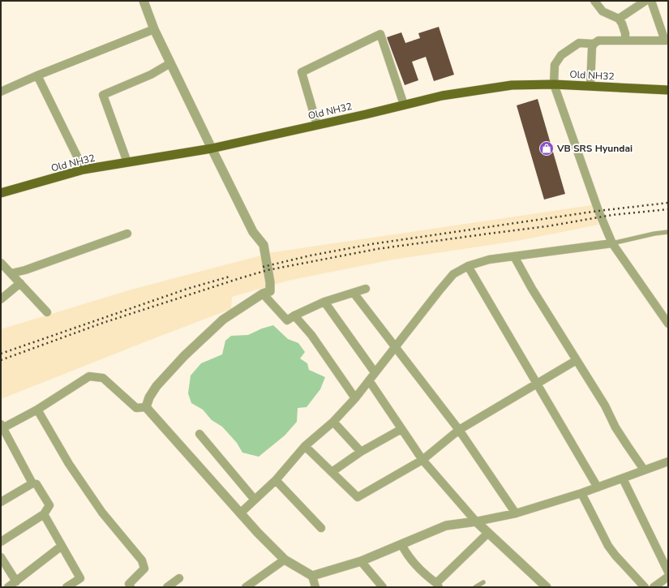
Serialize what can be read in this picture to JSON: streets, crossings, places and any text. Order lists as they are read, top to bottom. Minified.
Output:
{"streets":{"main road":["Old NH32"]},"places":{"shop":["VB SRS Hyundai"]}}
